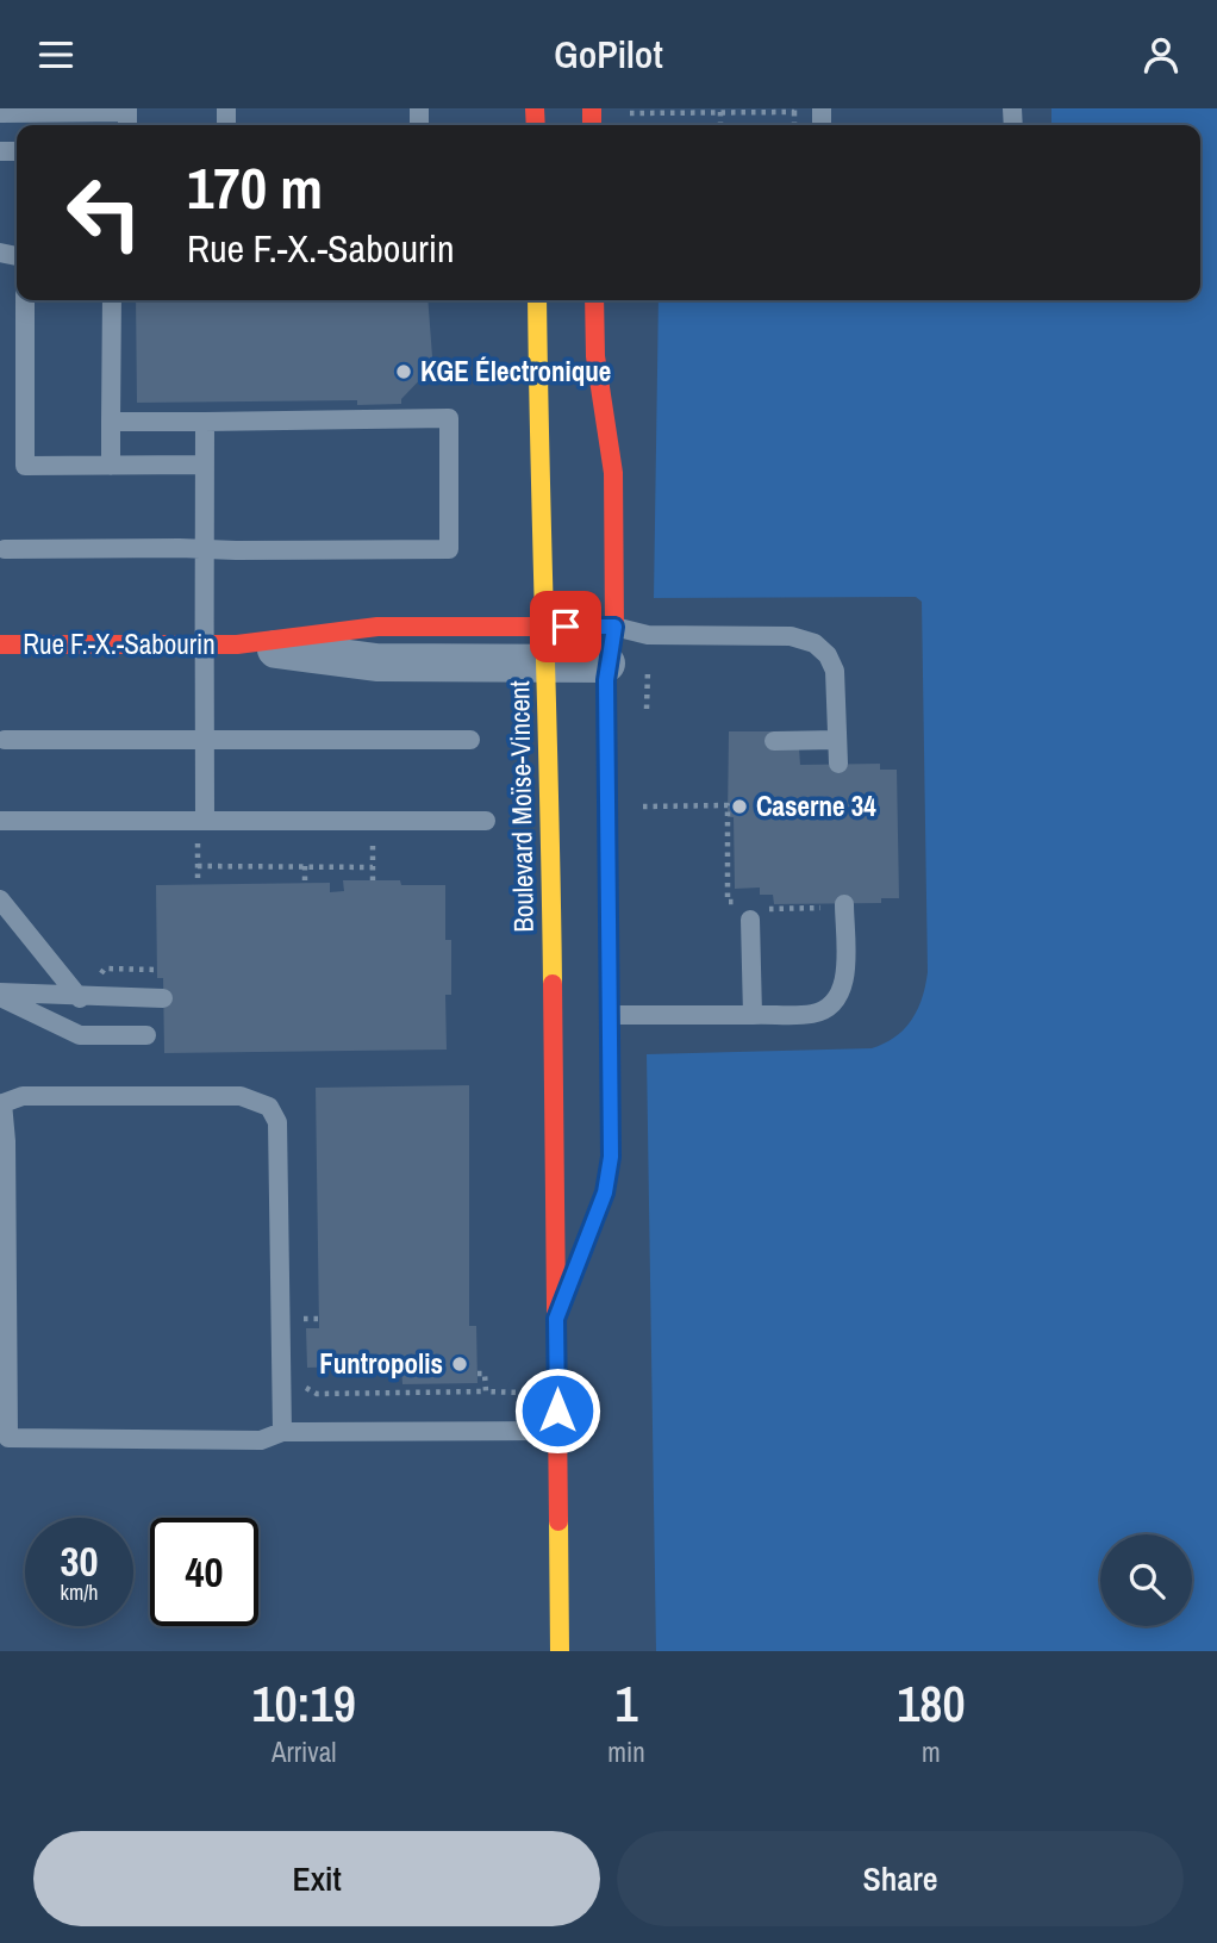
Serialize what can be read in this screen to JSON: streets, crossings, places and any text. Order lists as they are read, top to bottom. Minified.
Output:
{"streets":{"street":["Rue F.-X.-Sabourin","Boulevard Moïse-Vincent"]},"crossings":[["Rue F.-X.-Sabourin","Boulevard Moïse-Vincent"]],"places":["KGE Électronique","Caserne 34","Funtropolis"],"page":{"header":"GoPilot","turn":["170 m","Rue F.-X.-Sabourin"],"speed":"30 km/h","limit":"40","eta":["10:19","Arrival","1","min","180","m"],"buttons":["Exit","Share"]}}
